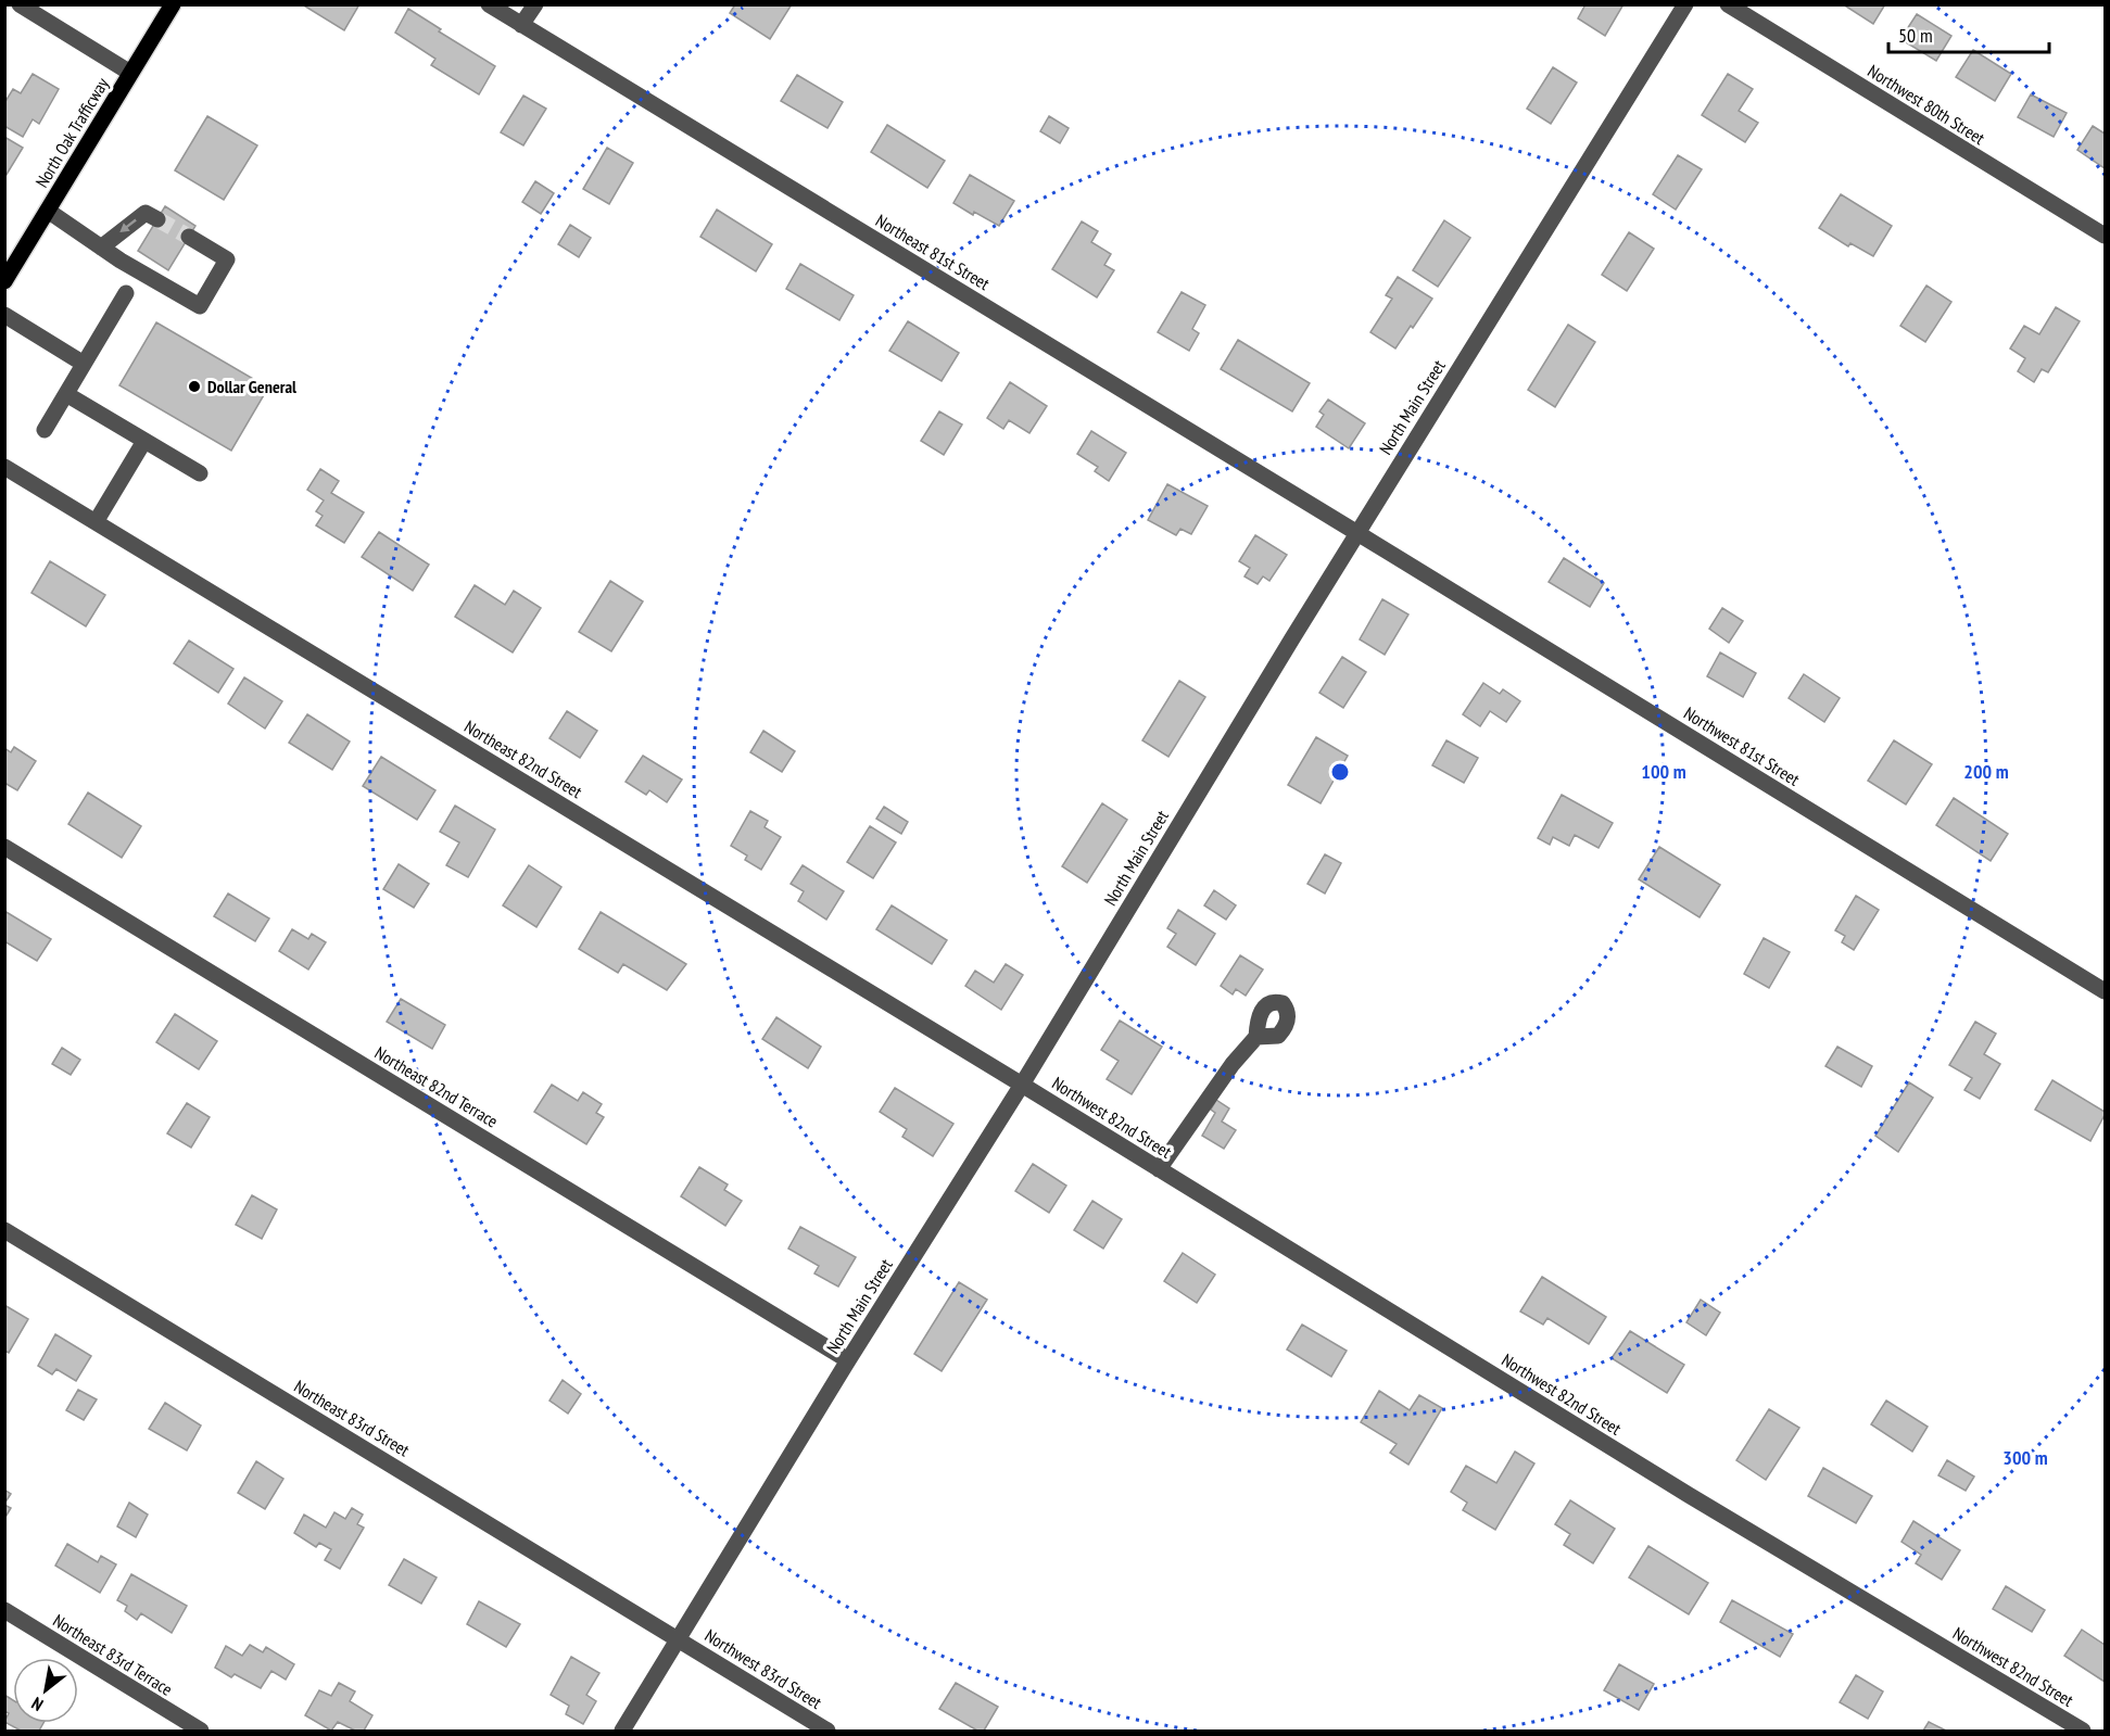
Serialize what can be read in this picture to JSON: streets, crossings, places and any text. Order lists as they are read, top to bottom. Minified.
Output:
{"streets":{"main road":["North Oak Trafficway"],"street":["Northwest 80th Street","Northeast 81st Street","North Main Street","Northwest 81st Street","Northeast 82nd Street","Northeast 82nd Terrace","Northwest 82nd Street","Northeast 83rd Street","Northeast 83rd Terrace","Northwest 83rd Street"]},"crossings":[["Northeast 81st Street","North Main Street"],["Northeast 81st Street","Northwest 81st Street"],["North Main Street","Northwest 81st Street"],["North Main Street","Northeast 82nd Street"],["North Main Street","Northeast 82nd Terrace"],["North Main Street","Northwest 82nd Street"],["North Main Street","Northeast 83rd Street"],["North Main Street","Northwest 83rd Street"],["Northeast 82nd Street","Northwest 82nd Street"],["Northeast 83rd Street","Northwest 83rd Street"]],"places":["Dollar General"],"scale_bar":"50 m","north":"bottom left","rings":["100 m","200 m","300 m"]}
